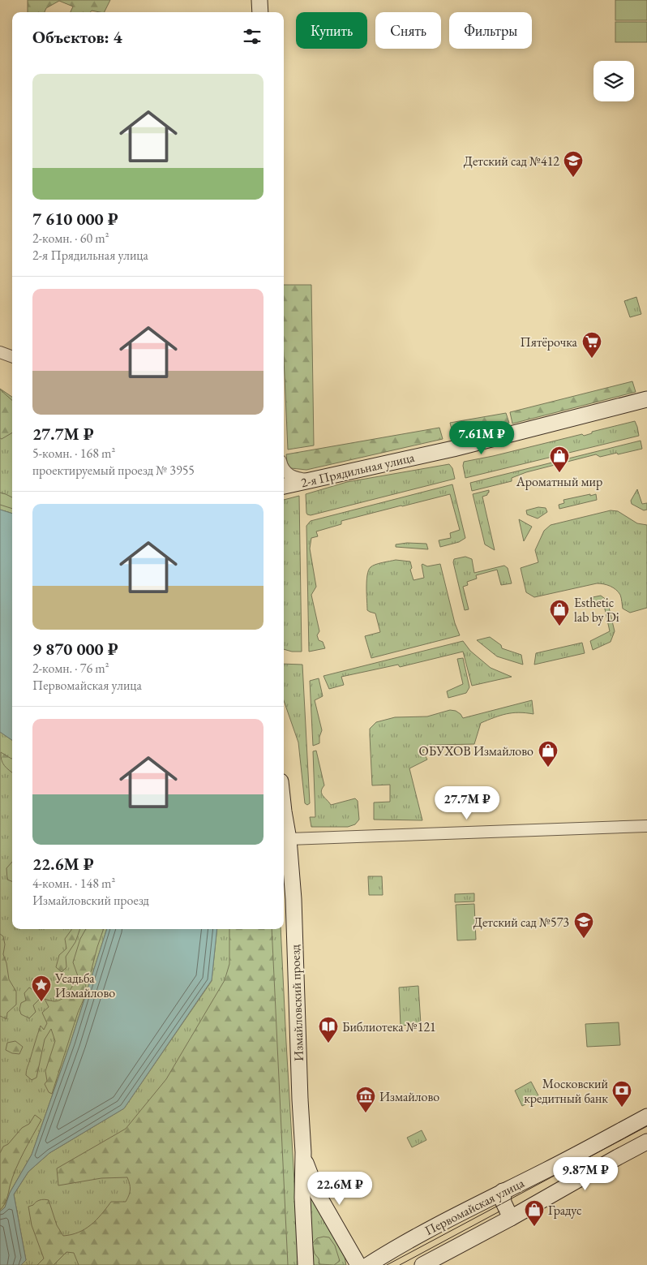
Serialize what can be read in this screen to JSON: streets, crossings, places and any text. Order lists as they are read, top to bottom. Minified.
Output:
{"streets":{"street":["2-я Прядильная улица","Измайловский проезд","Первомайская улица"]},"places":{"school or university":["Детский сад №412","Детский сад №573"],"supermarket":["Пятёрочка"],"shop":["Ароматный мир","Esthetic lab by Di","ОБУХОВ Измайлово","Градус"],"place":["Усадьба Измайлово"],"library":["Библиотека №121"],"bank":["Московский кредитный банк"],"museum":["Измайлово"]},"page":{"chip":["Купить","Снять","Фильтры"],"heading":"Объектов: 4","list":[{"name":"7 610 000 ₽","note":"2-комн. · 60 m² · 2-я Прядильная улица"},{"name":"27.7M ₽","note":"5-комн. · 168 m² · проектируемый проезд № 3955"},{"name":"9 870 000 ₽","note":"2-комн. · 76 m² · Первомайская улица"},{"name":"22.6M ₽","note":"4-комн. · 148 m² · Измайловский проезд"}],"price":["7.61M ₽","27.7M ₽","9.87M ₽","22.6M ₽"]}}
